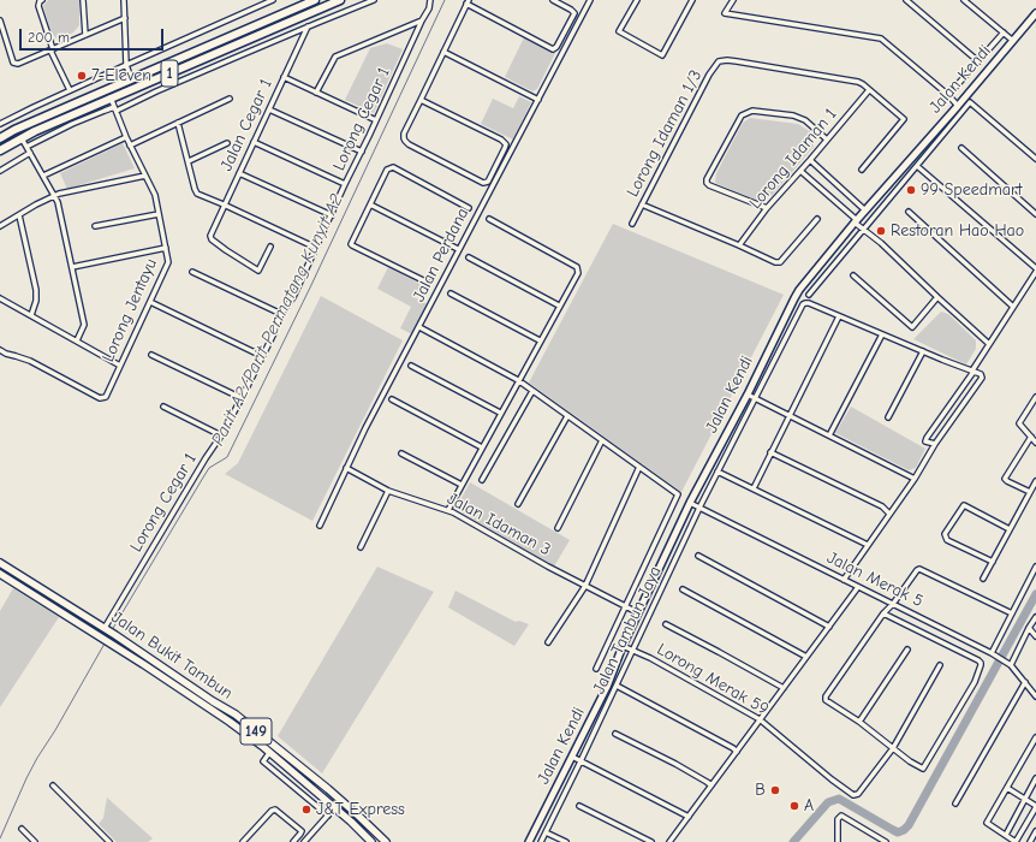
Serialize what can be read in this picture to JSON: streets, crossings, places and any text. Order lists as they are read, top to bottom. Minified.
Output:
{"streets":{"highway":["1"],"main road":["Jalan Bukit Tambun","149"],"street":["Jalan Kendi","Lorong Cegar 1","Jalan Cegar 1","Lorong Idaman 1/3","Lorong Idaman 1","Jalan Perdana","Lorong Jentayu","Jalan Idaman 3","Jalan Merak 5","Jalan Tambun Jaya","Lorong Merak 59"]},"crossings":[["1","Lorong Jentayu"],["Jalan Kendi","Jalan Idaman 3"],["Jalan Kendi","Jalan Merak 5"],["Jalan Kendi","Jalan Tambun Jaya"],["Jalan Kendi","Lorong Merak 59"],["Lorong Cegar 1","Jalan Bukit Tambun"],["Lorong Idaman 1/3","Lorong Idaman 1"],["Jalan Perdana","Jalan Idaman 3"],["Jalan Merak 5","Jalan Tambun Jaya"],["Jalan Tambun Jaya","Lorong Merak 59"]],"water":["Parit A2/Parit Permatang Kunyit A2"],"places":["7-Eleven","99 Speedmart","Restoran Hao Hao","B","A","J&T Express"],"scale_bar":"200 m"}
